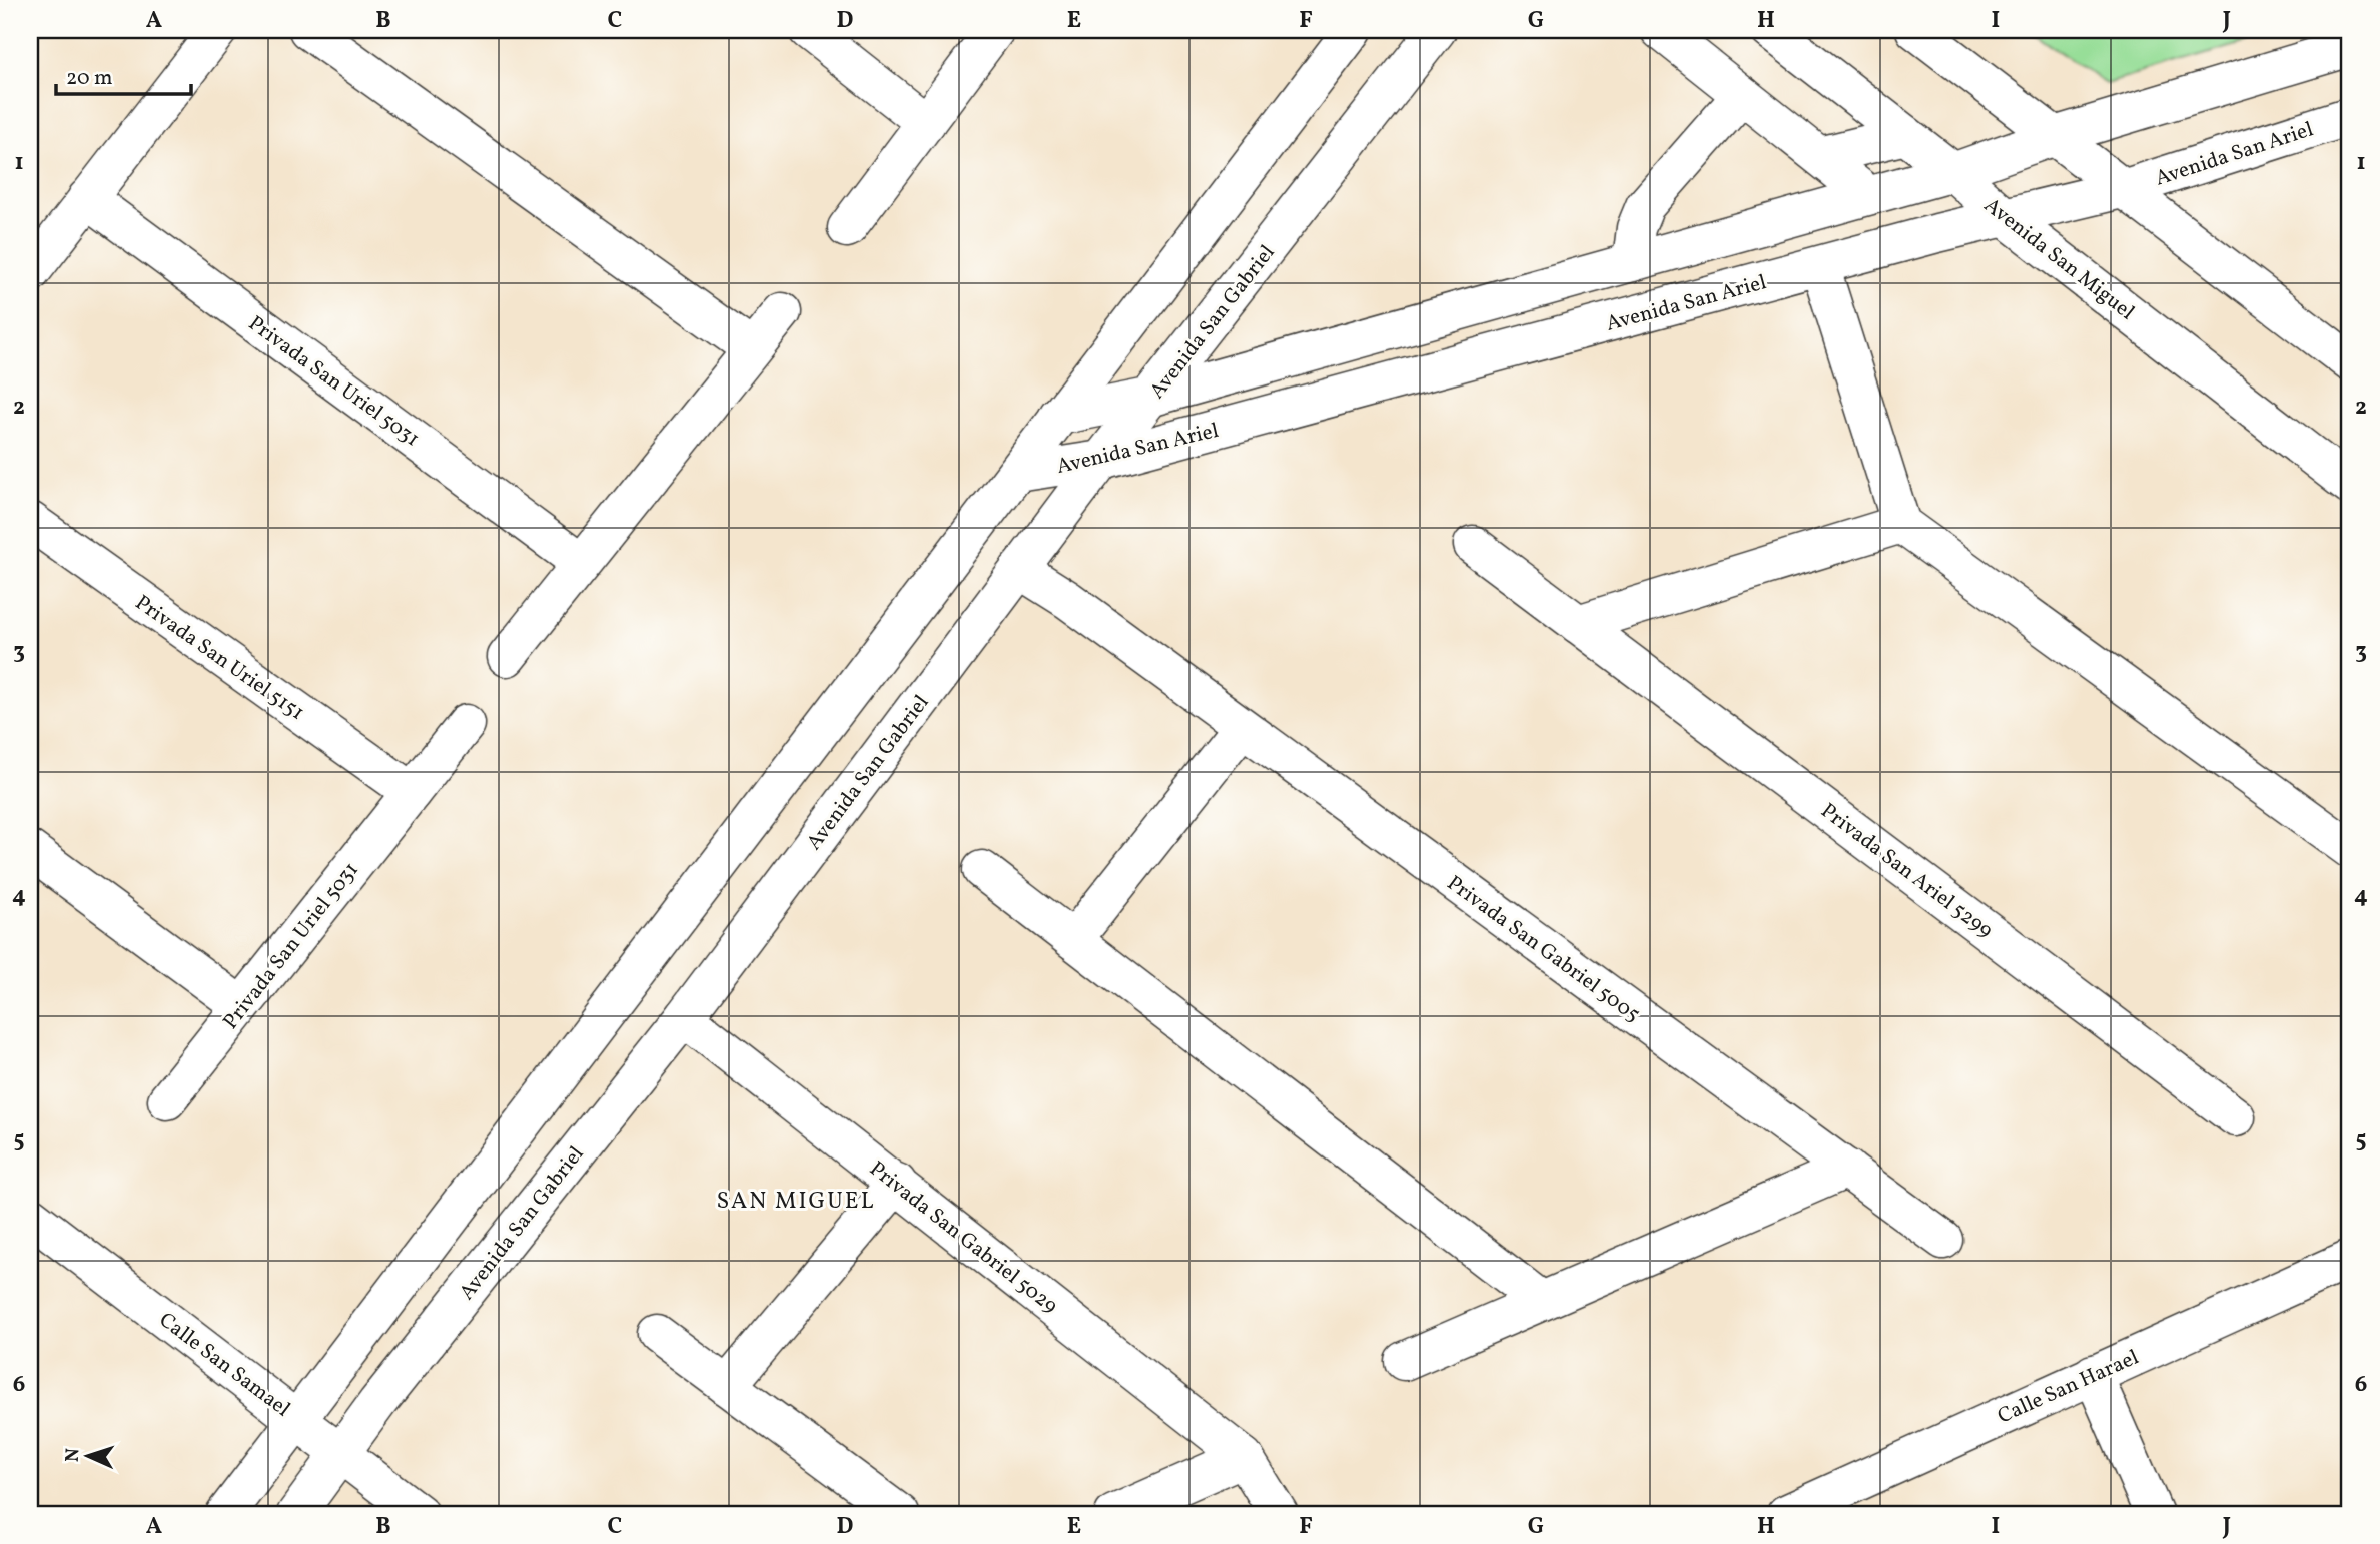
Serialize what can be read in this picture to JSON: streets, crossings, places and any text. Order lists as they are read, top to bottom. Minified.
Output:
{"streets":{"street":["Avenida San Ariel","Avenida San Miguel","Avenida San Gabriel","Privada San Uriel 5031","Privada San Uriel 5151","Privada San Ariel 5299","Privada San Gabriel 5005","Privada San Gabriel 5029","Calle San Samael","Calle San Harael"]},"crossings":[["Avenida San Ariel","Avenida San Miguel"],["Avenida San Ariel","Avenida San Gabriel"],["Avenida San Gabriel","Privada San Gabriel 5005"],["Avenida San Gabriel","Privada San Gabriel 5029"],["Avenida San Gabriel","Calle San Samael"],["Privada San Uriel 5031","Privada San Uriel 5151"]],"districts":["SAN MIGUEL"],"scale_bar":"20 m","north":"left","grid":{"columns":["A","B","C","D","E","F","G","H","I","J"],"rows":["1","2","3","4","5","6"]}}
